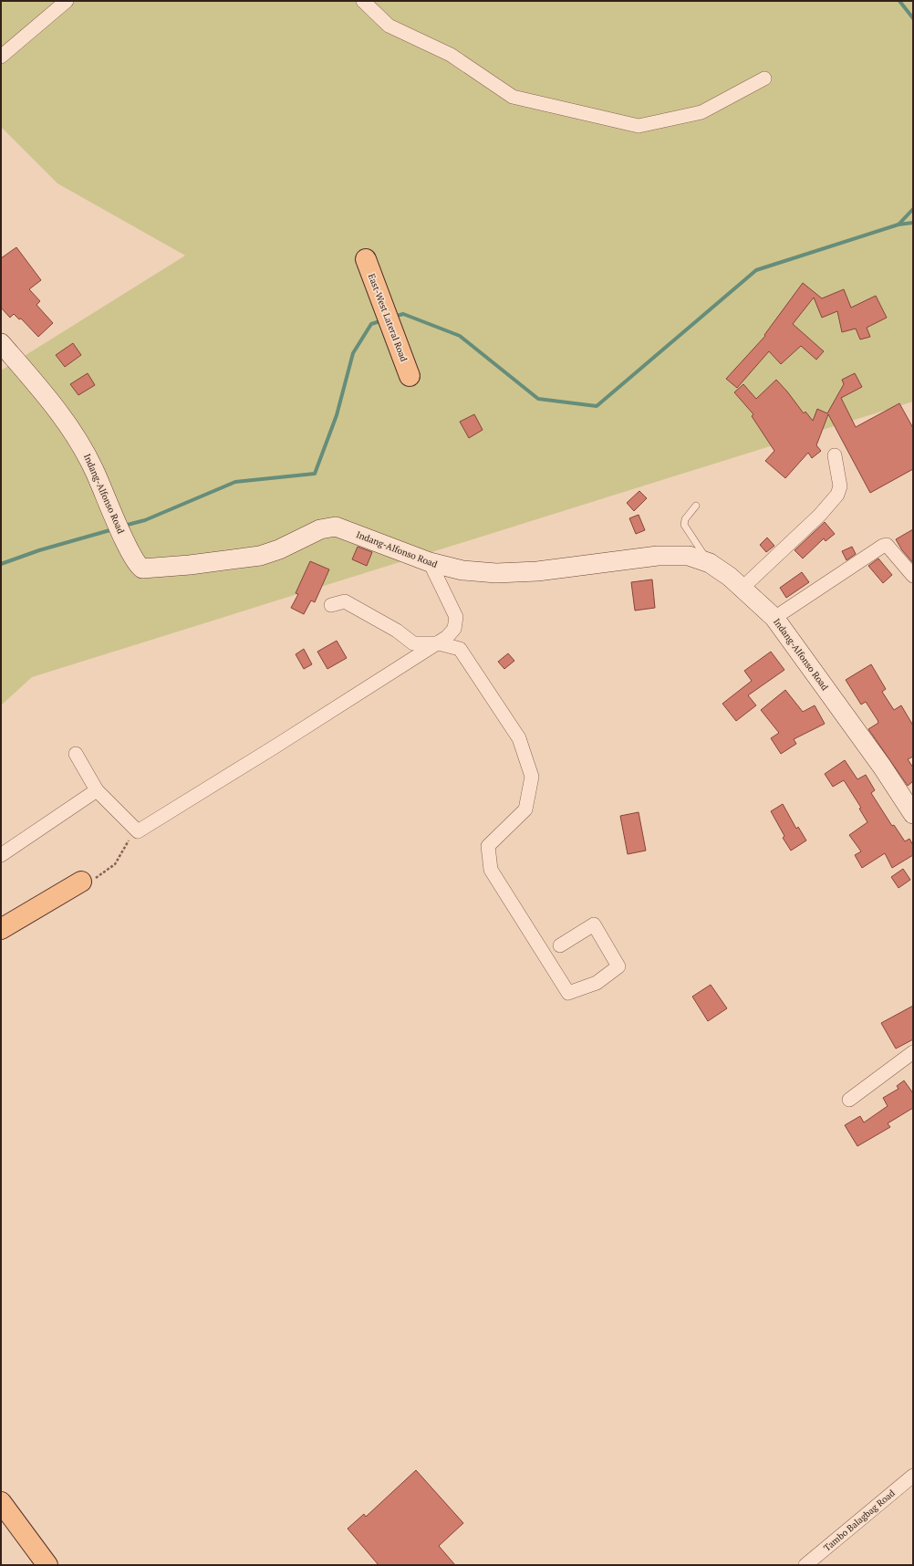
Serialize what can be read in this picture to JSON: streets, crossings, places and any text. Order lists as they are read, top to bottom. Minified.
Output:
{"streets":{"main road":["East-West Lateral Road","Indang-Alfonso Road"],"street":["Tambo Balagbag Road"]}}
